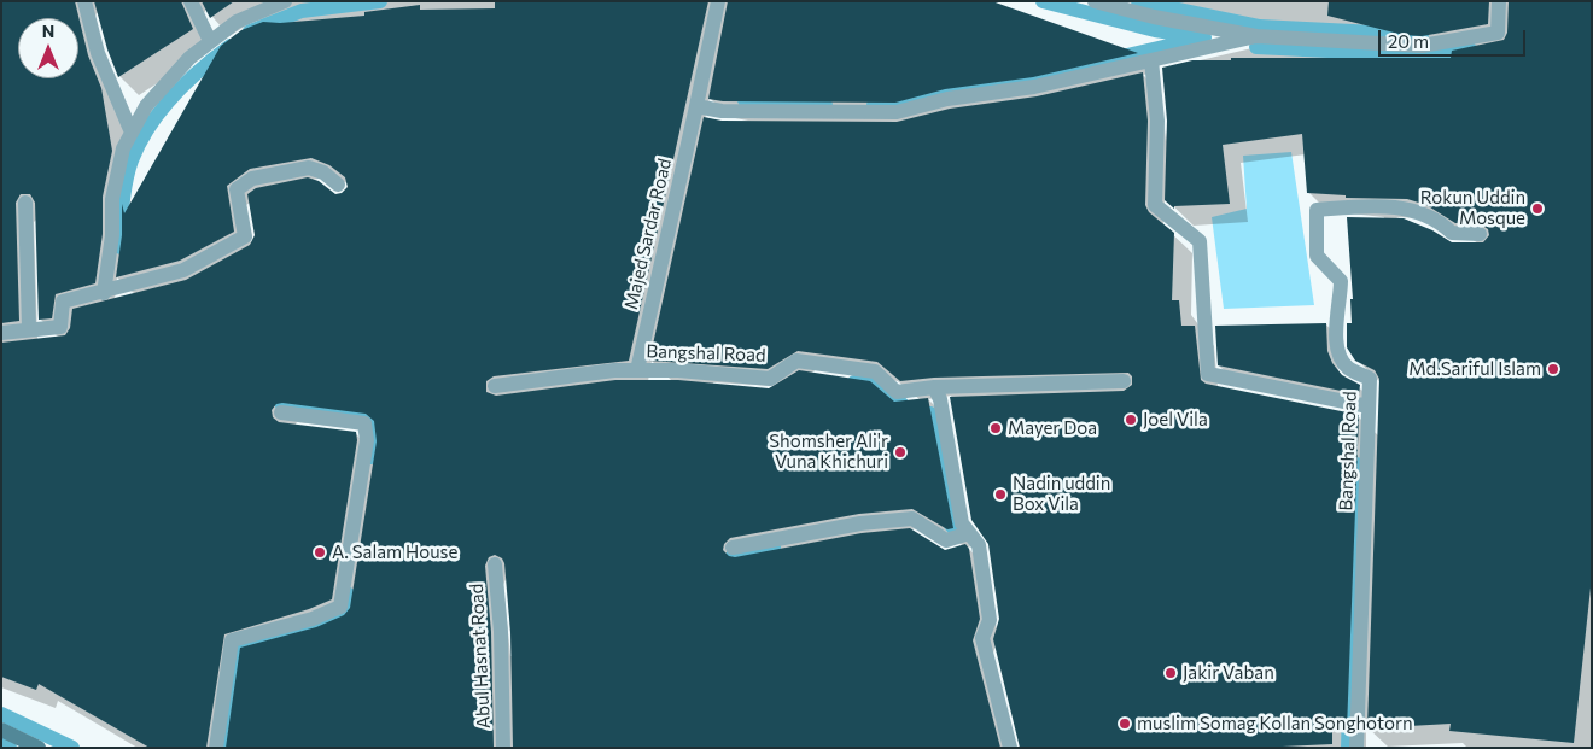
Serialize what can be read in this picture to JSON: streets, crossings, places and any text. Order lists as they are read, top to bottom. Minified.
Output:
{"streets":{"street":["Majed Sardar Road","Bangshal Road","Abul Hasnat Road"]},"crossings":[["Majed Sardar Road","Bangshal Road"]],"places":["Rokun Uddin Mosque","Md.Sariful Islam","Joel Vila","Mayer Doa","Shomsher Ali'r Vuna Khichuri","Nadin uddin Box Vila","A. Salam House","Jakir Vaban","muslim Somag Kollan Songhotorn"],"scale_bar":"20 m","north":"top"}
